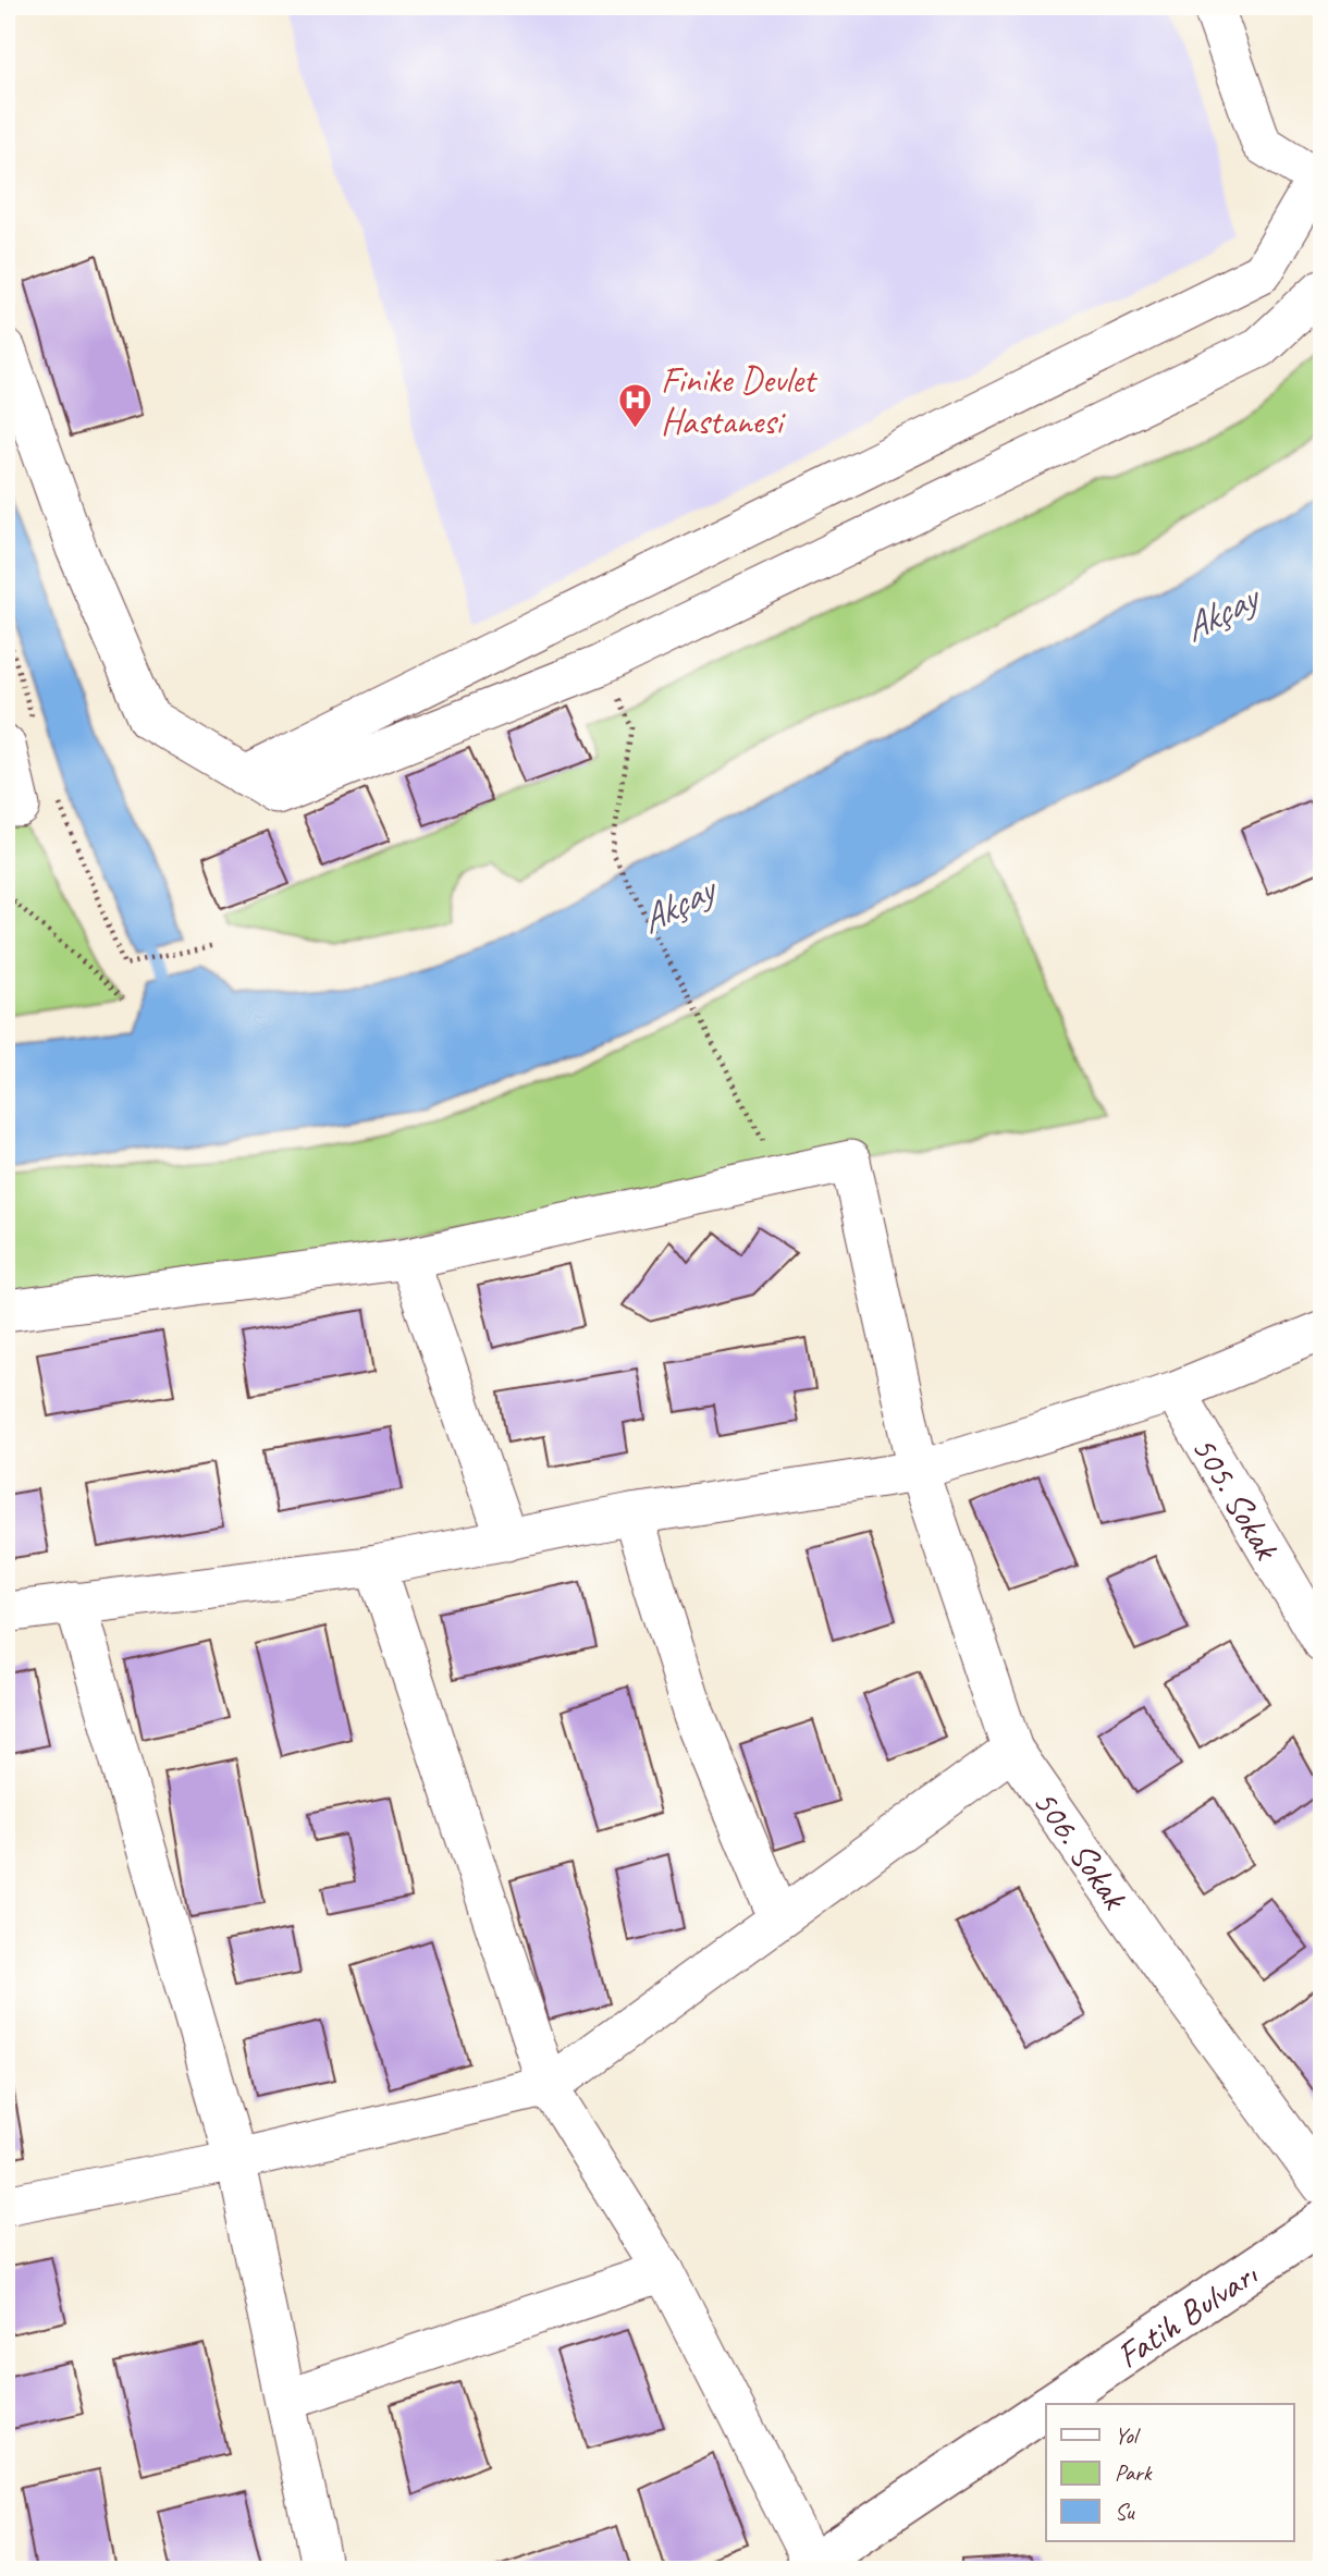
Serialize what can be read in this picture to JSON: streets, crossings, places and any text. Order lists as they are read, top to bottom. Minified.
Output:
{"streets":{"street":["505. Sokak","506. Sokak","Fatih Bulvarı"]},"water":["Akçay"],"places":{"hospital":["Finike Devlet Hastanesi"]},"legend":["Yol","Park","Su"]}
